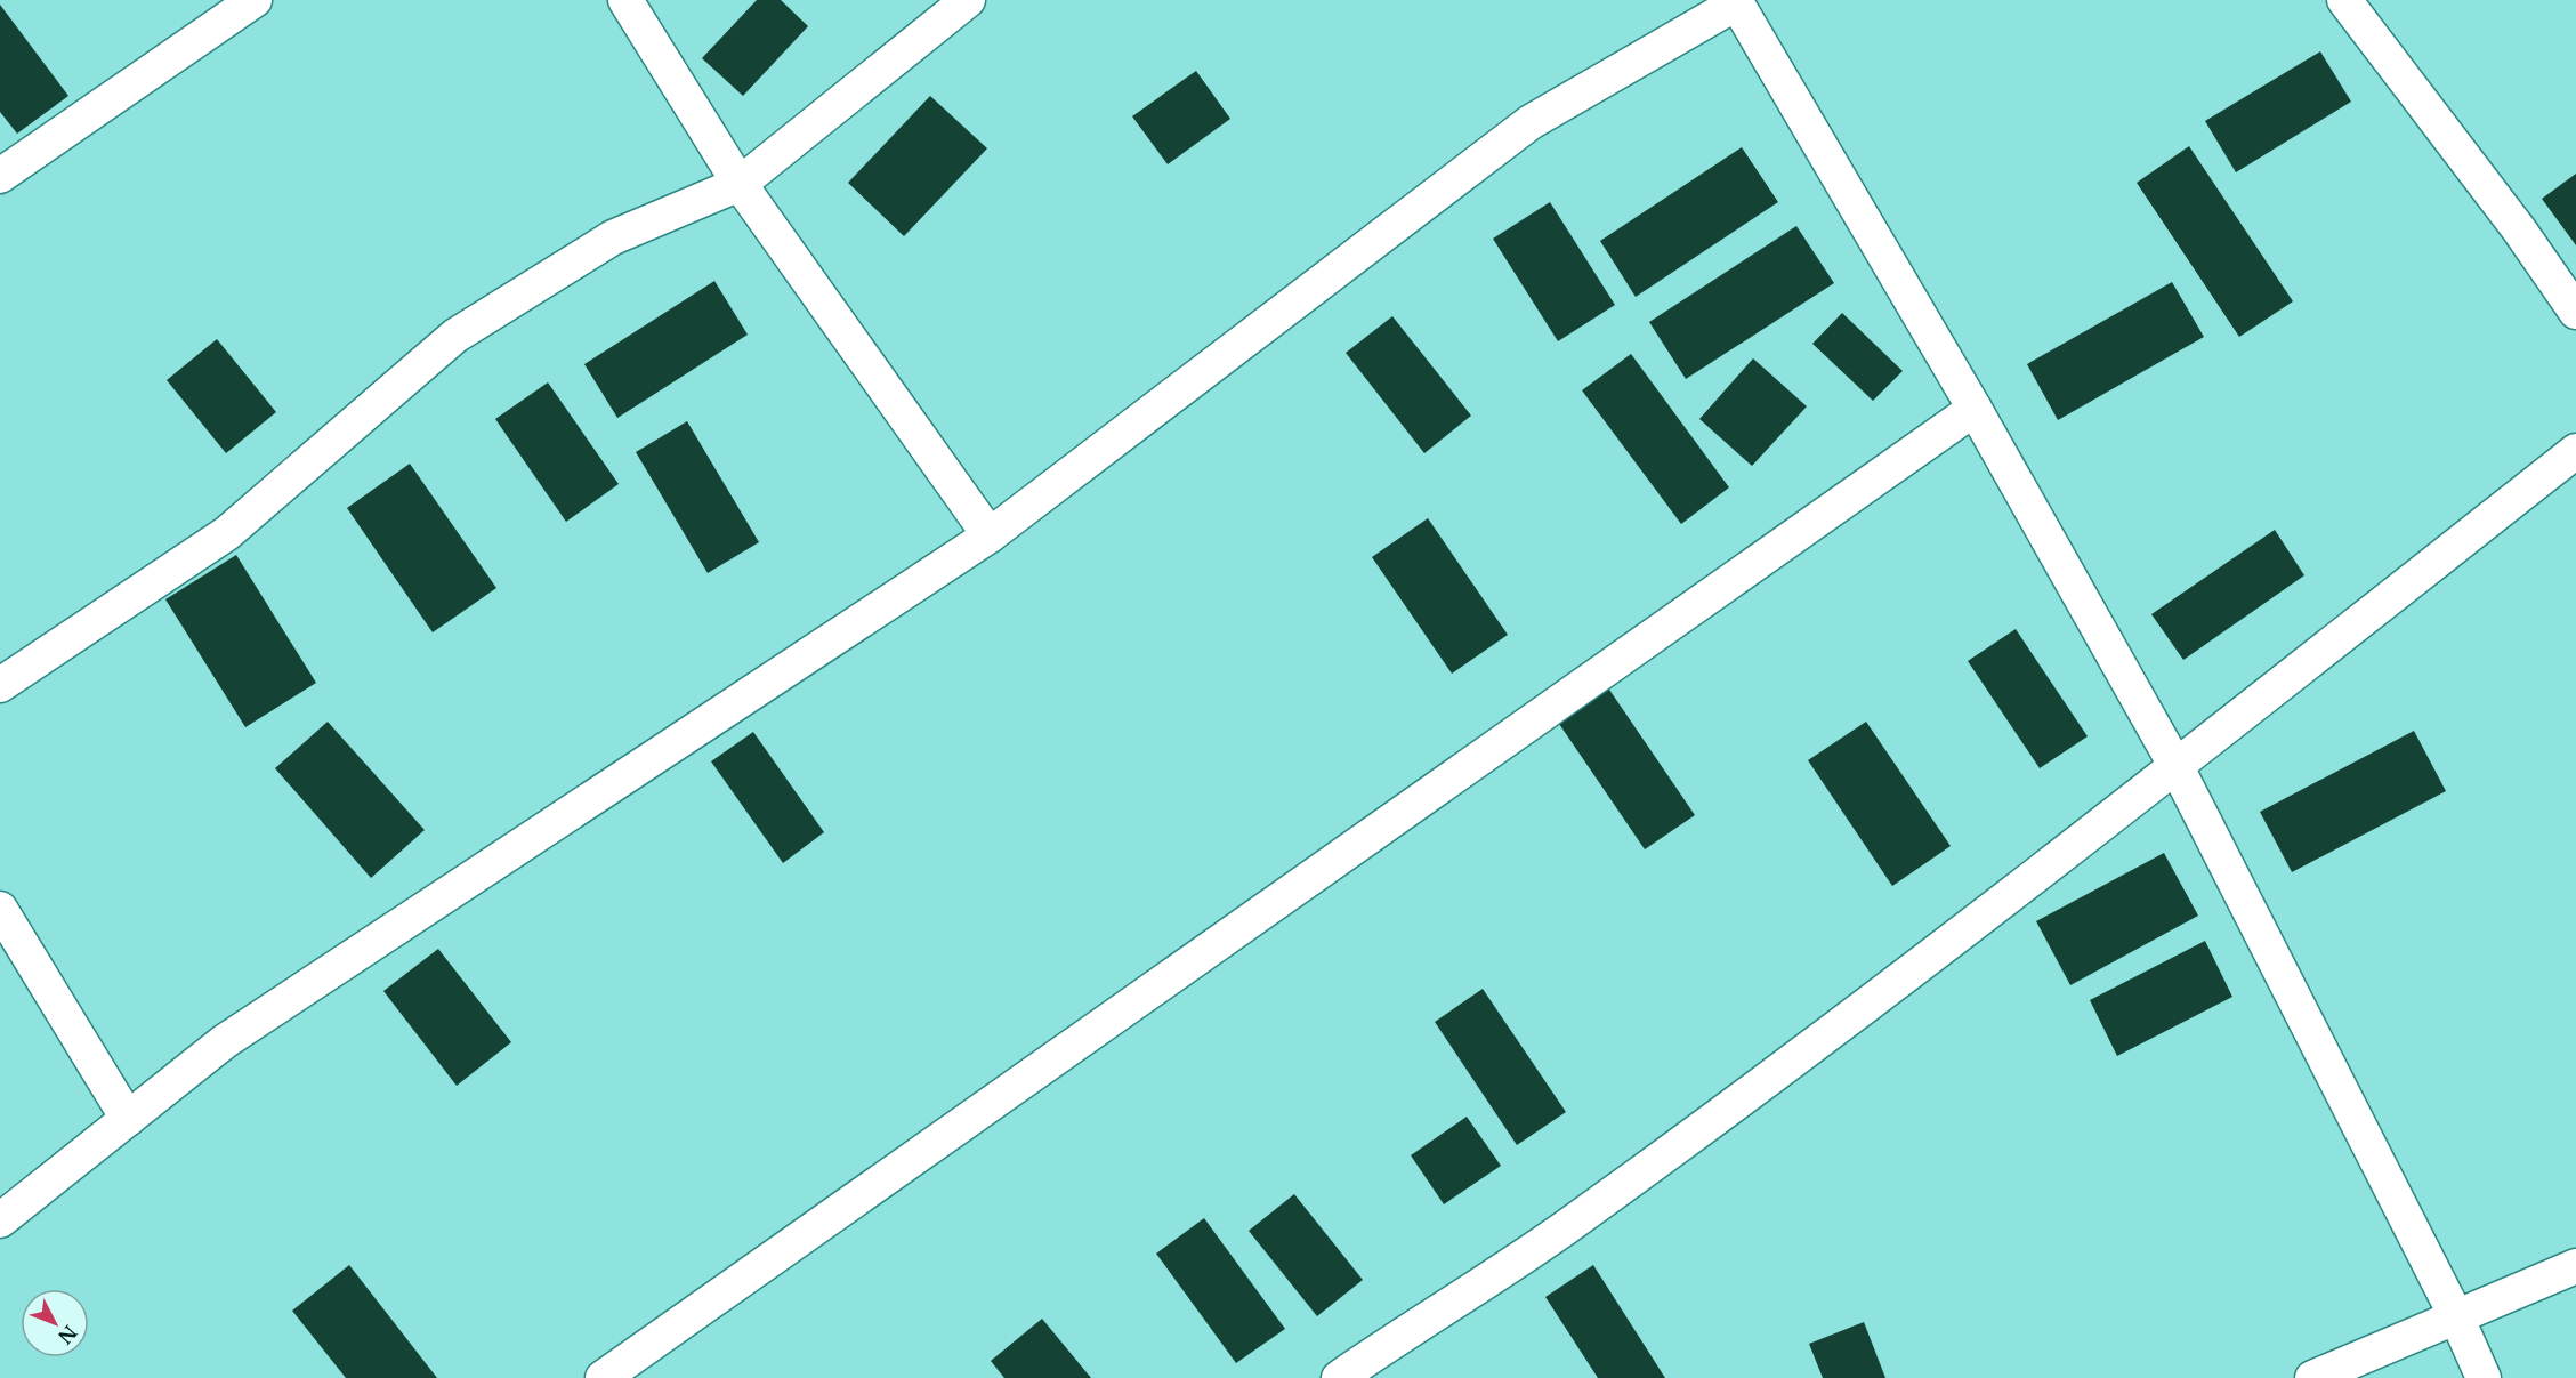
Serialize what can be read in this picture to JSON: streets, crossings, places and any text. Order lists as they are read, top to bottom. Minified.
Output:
{"north":"bottom right"}
